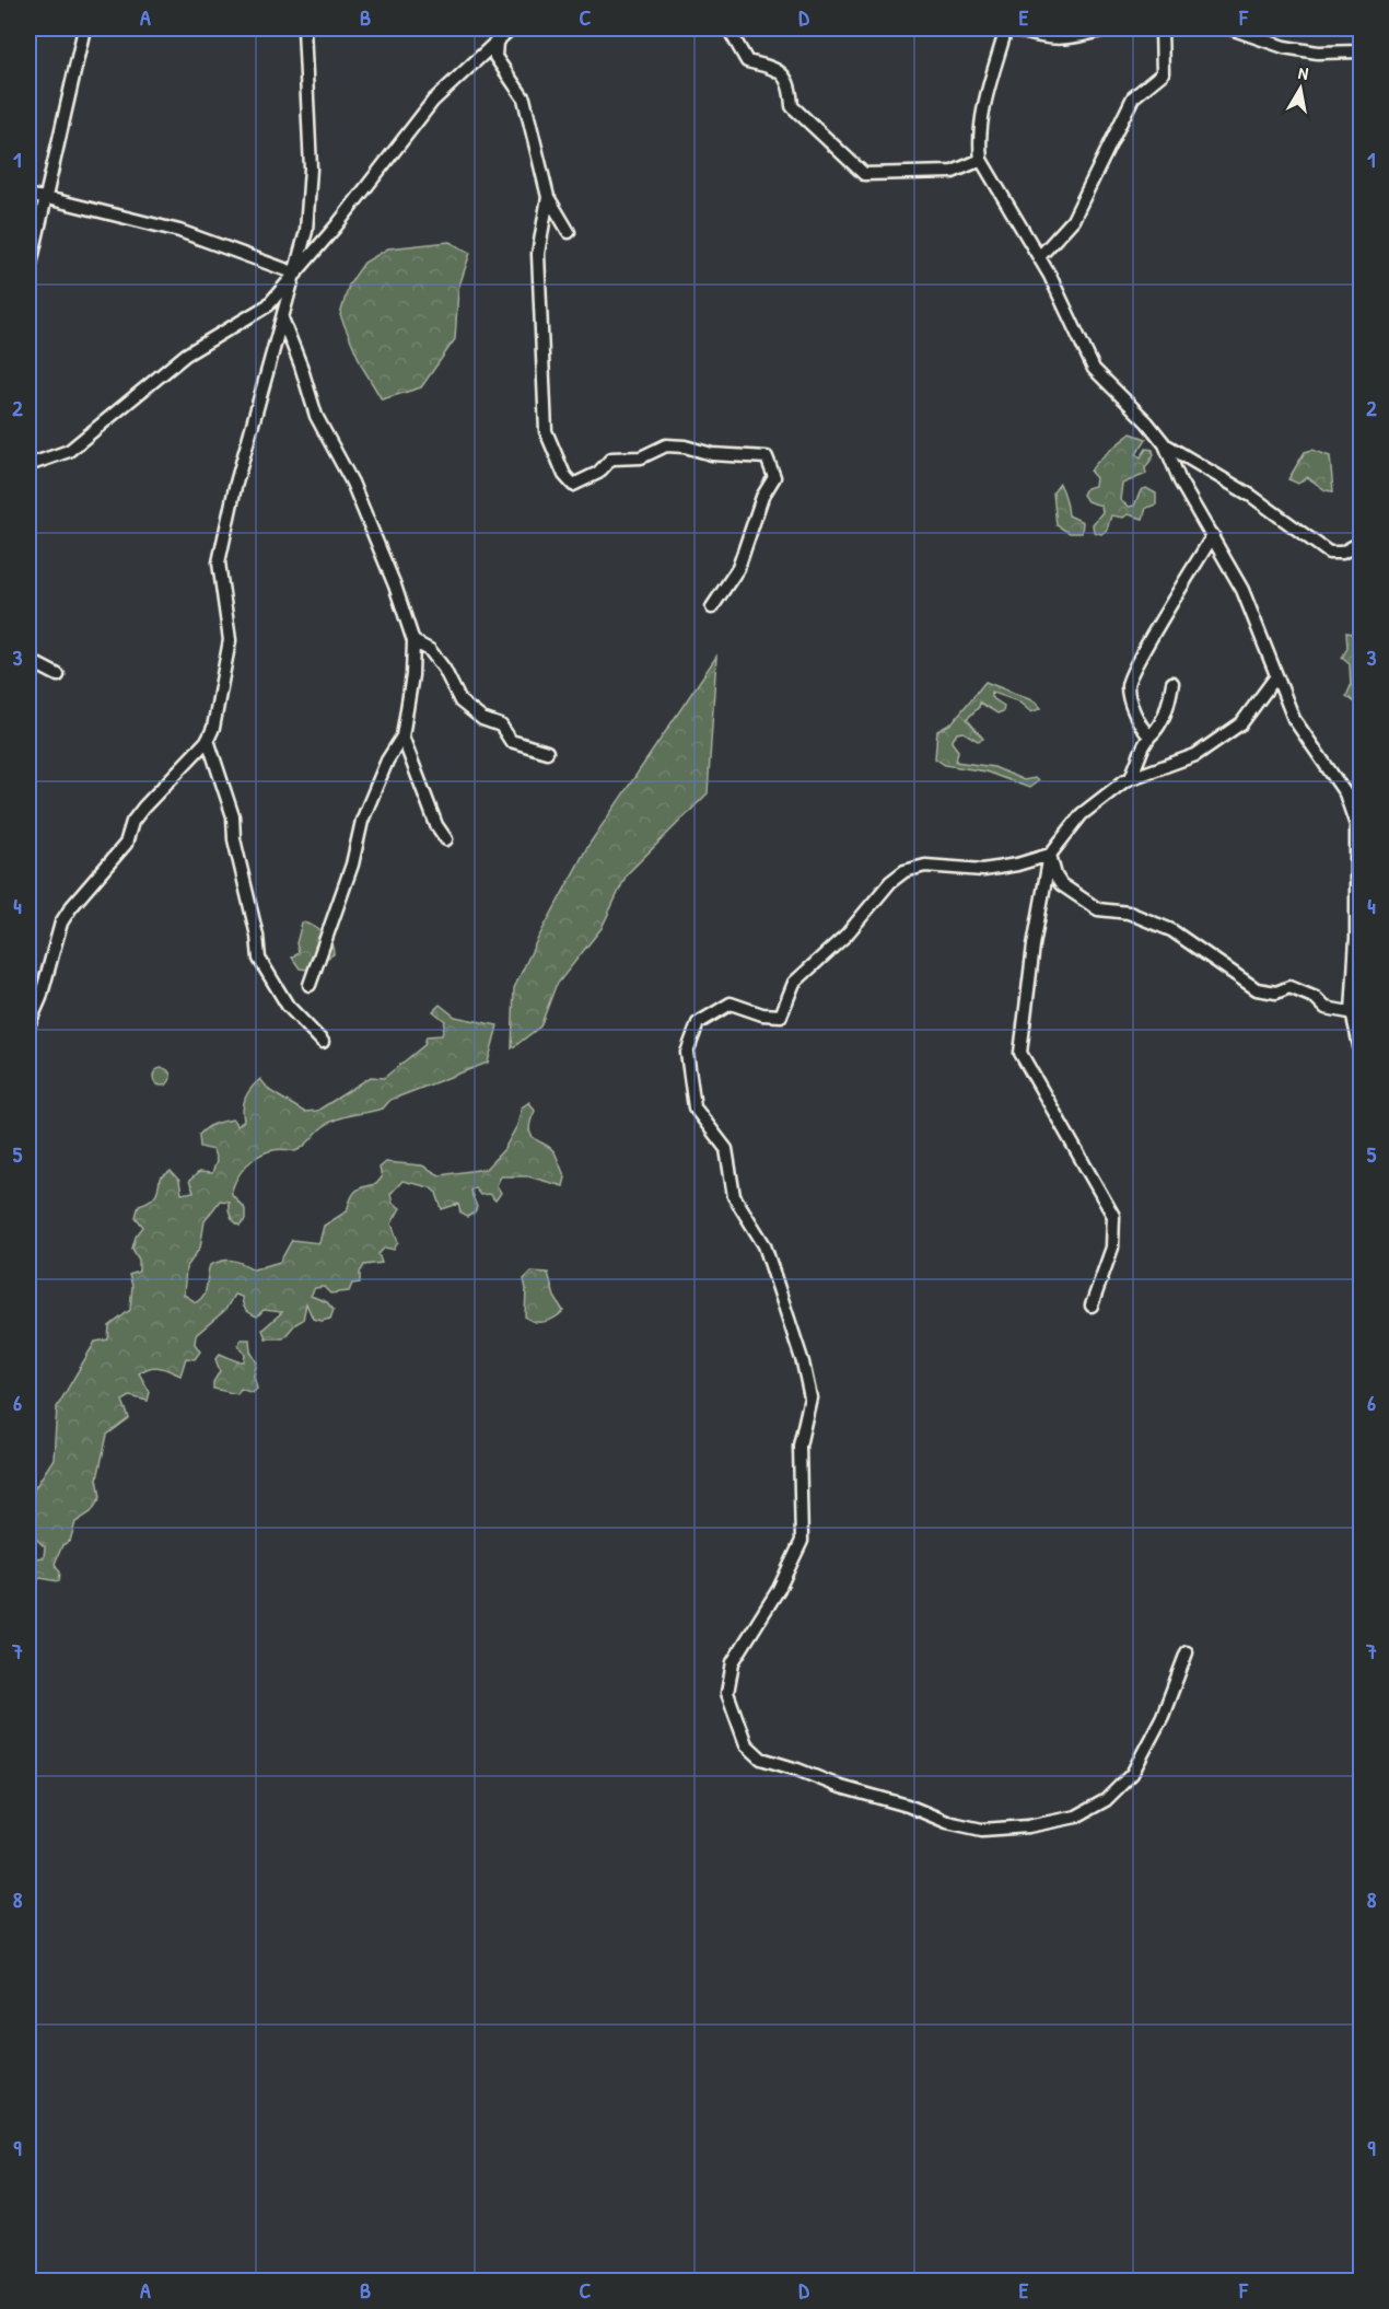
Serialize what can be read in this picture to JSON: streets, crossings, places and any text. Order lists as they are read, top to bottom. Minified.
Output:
{"north":"top","grid":{"columns":["A","B","C","D","E","F"],"rows":["1","2","3","4","5","6","7","8","9"]}}
